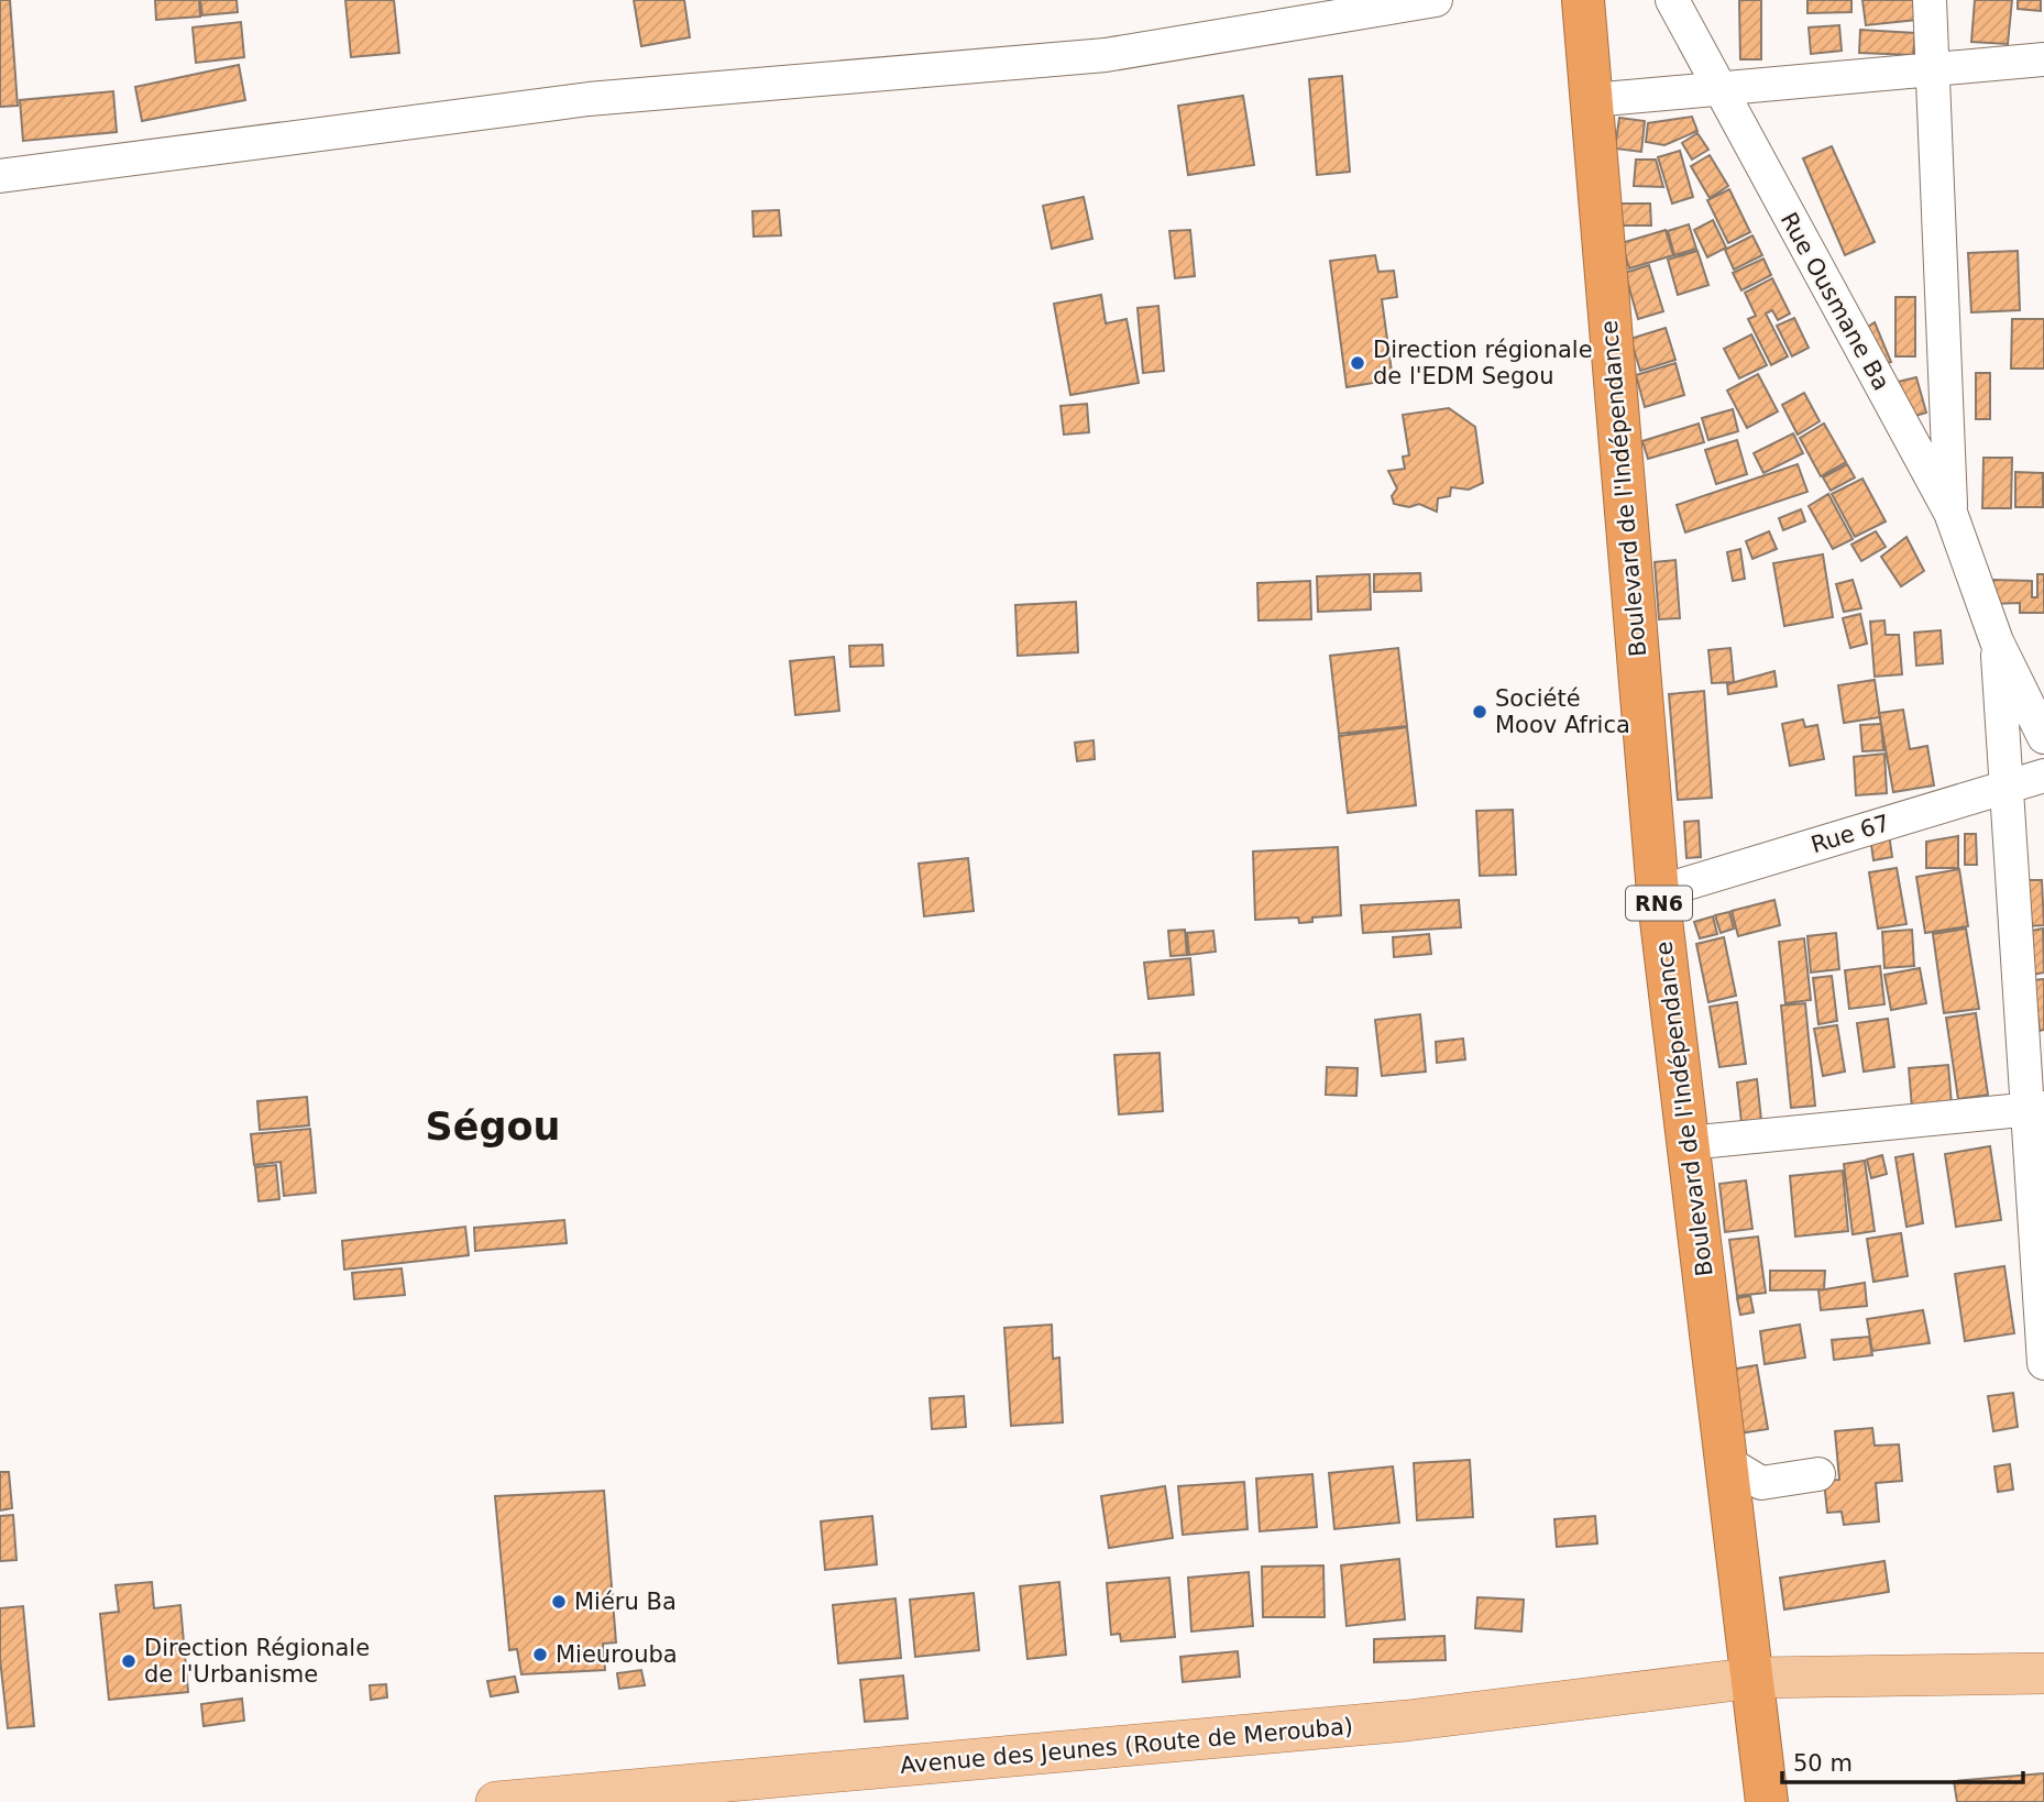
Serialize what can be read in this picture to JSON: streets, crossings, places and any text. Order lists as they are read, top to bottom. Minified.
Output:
{"streets":{"highway":["Boulevard de l'Indépendance","RN6"],"main road":["Avenue des Jeunes (Route de Merouba)"],"street":["Rue Ousmane Ba","Rue 67"]},"crossings":[["Boulevard de l'Indépendance","Rue 67"],["Boulevard de l'Indépendance","Avenue des Jeunes (Route de Merouba)"]],"districts":["Ségou"],"places":["Direction régionale de l'EDM Segou","Société Moov Africa","Miéru Ba","Mieurouba","Direction Régionale de l'Urbanisme"],"scale_bar":"50 m"}
